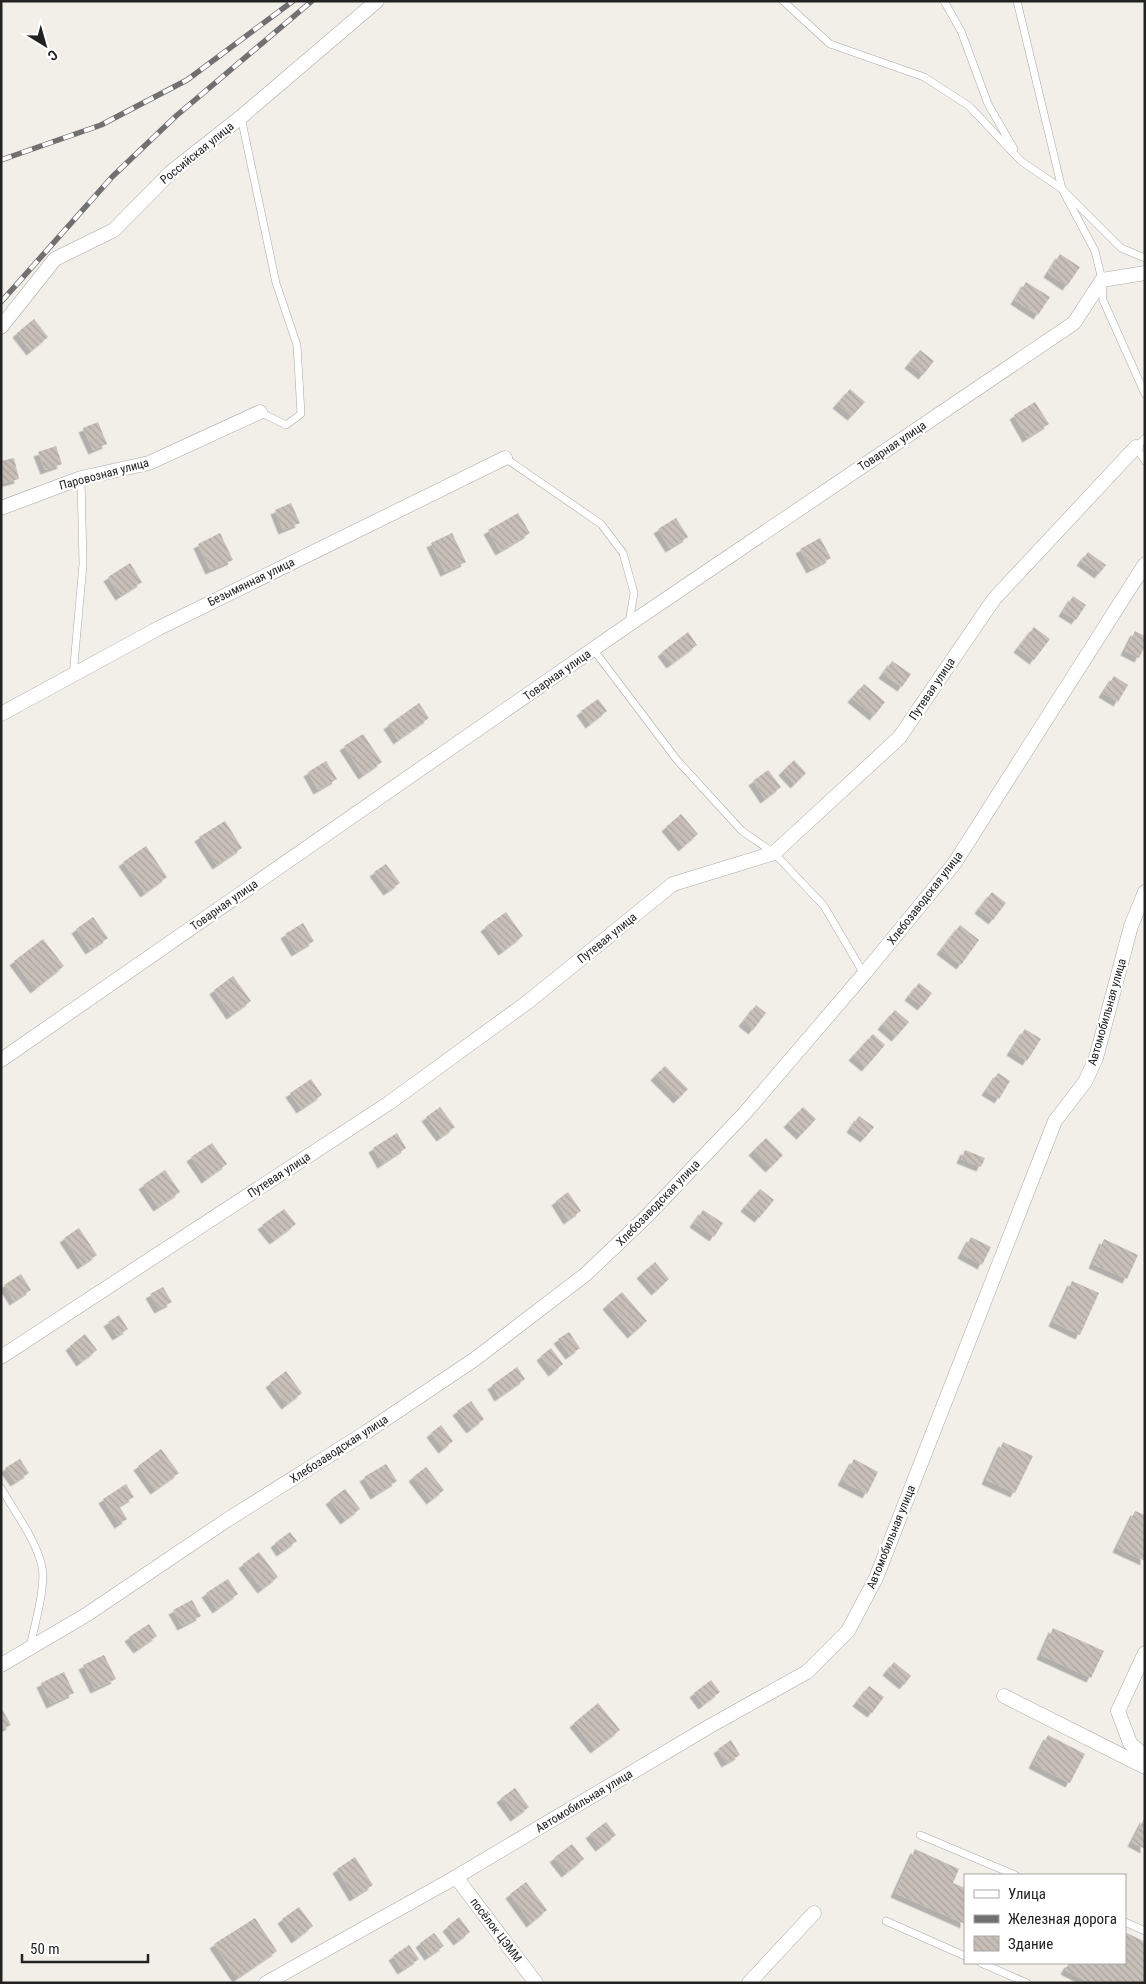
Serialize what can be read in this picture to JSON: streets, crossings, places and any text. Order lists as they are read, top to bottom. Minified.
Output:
{"streets":{"street":["Российская улица","Товарная улица","Паровозная улица","Безымянная улица","Путевая улица","Хлебозаводская улица","Автомобильная улица","посёлок ЦЭММ"]},"crossings":[["Автомобильная улица","посёлок ЦЭММ"]],"legend":["Улица","Железная дорога","Здание"],"scale_bar":"50 m","north":"bottom right"}
